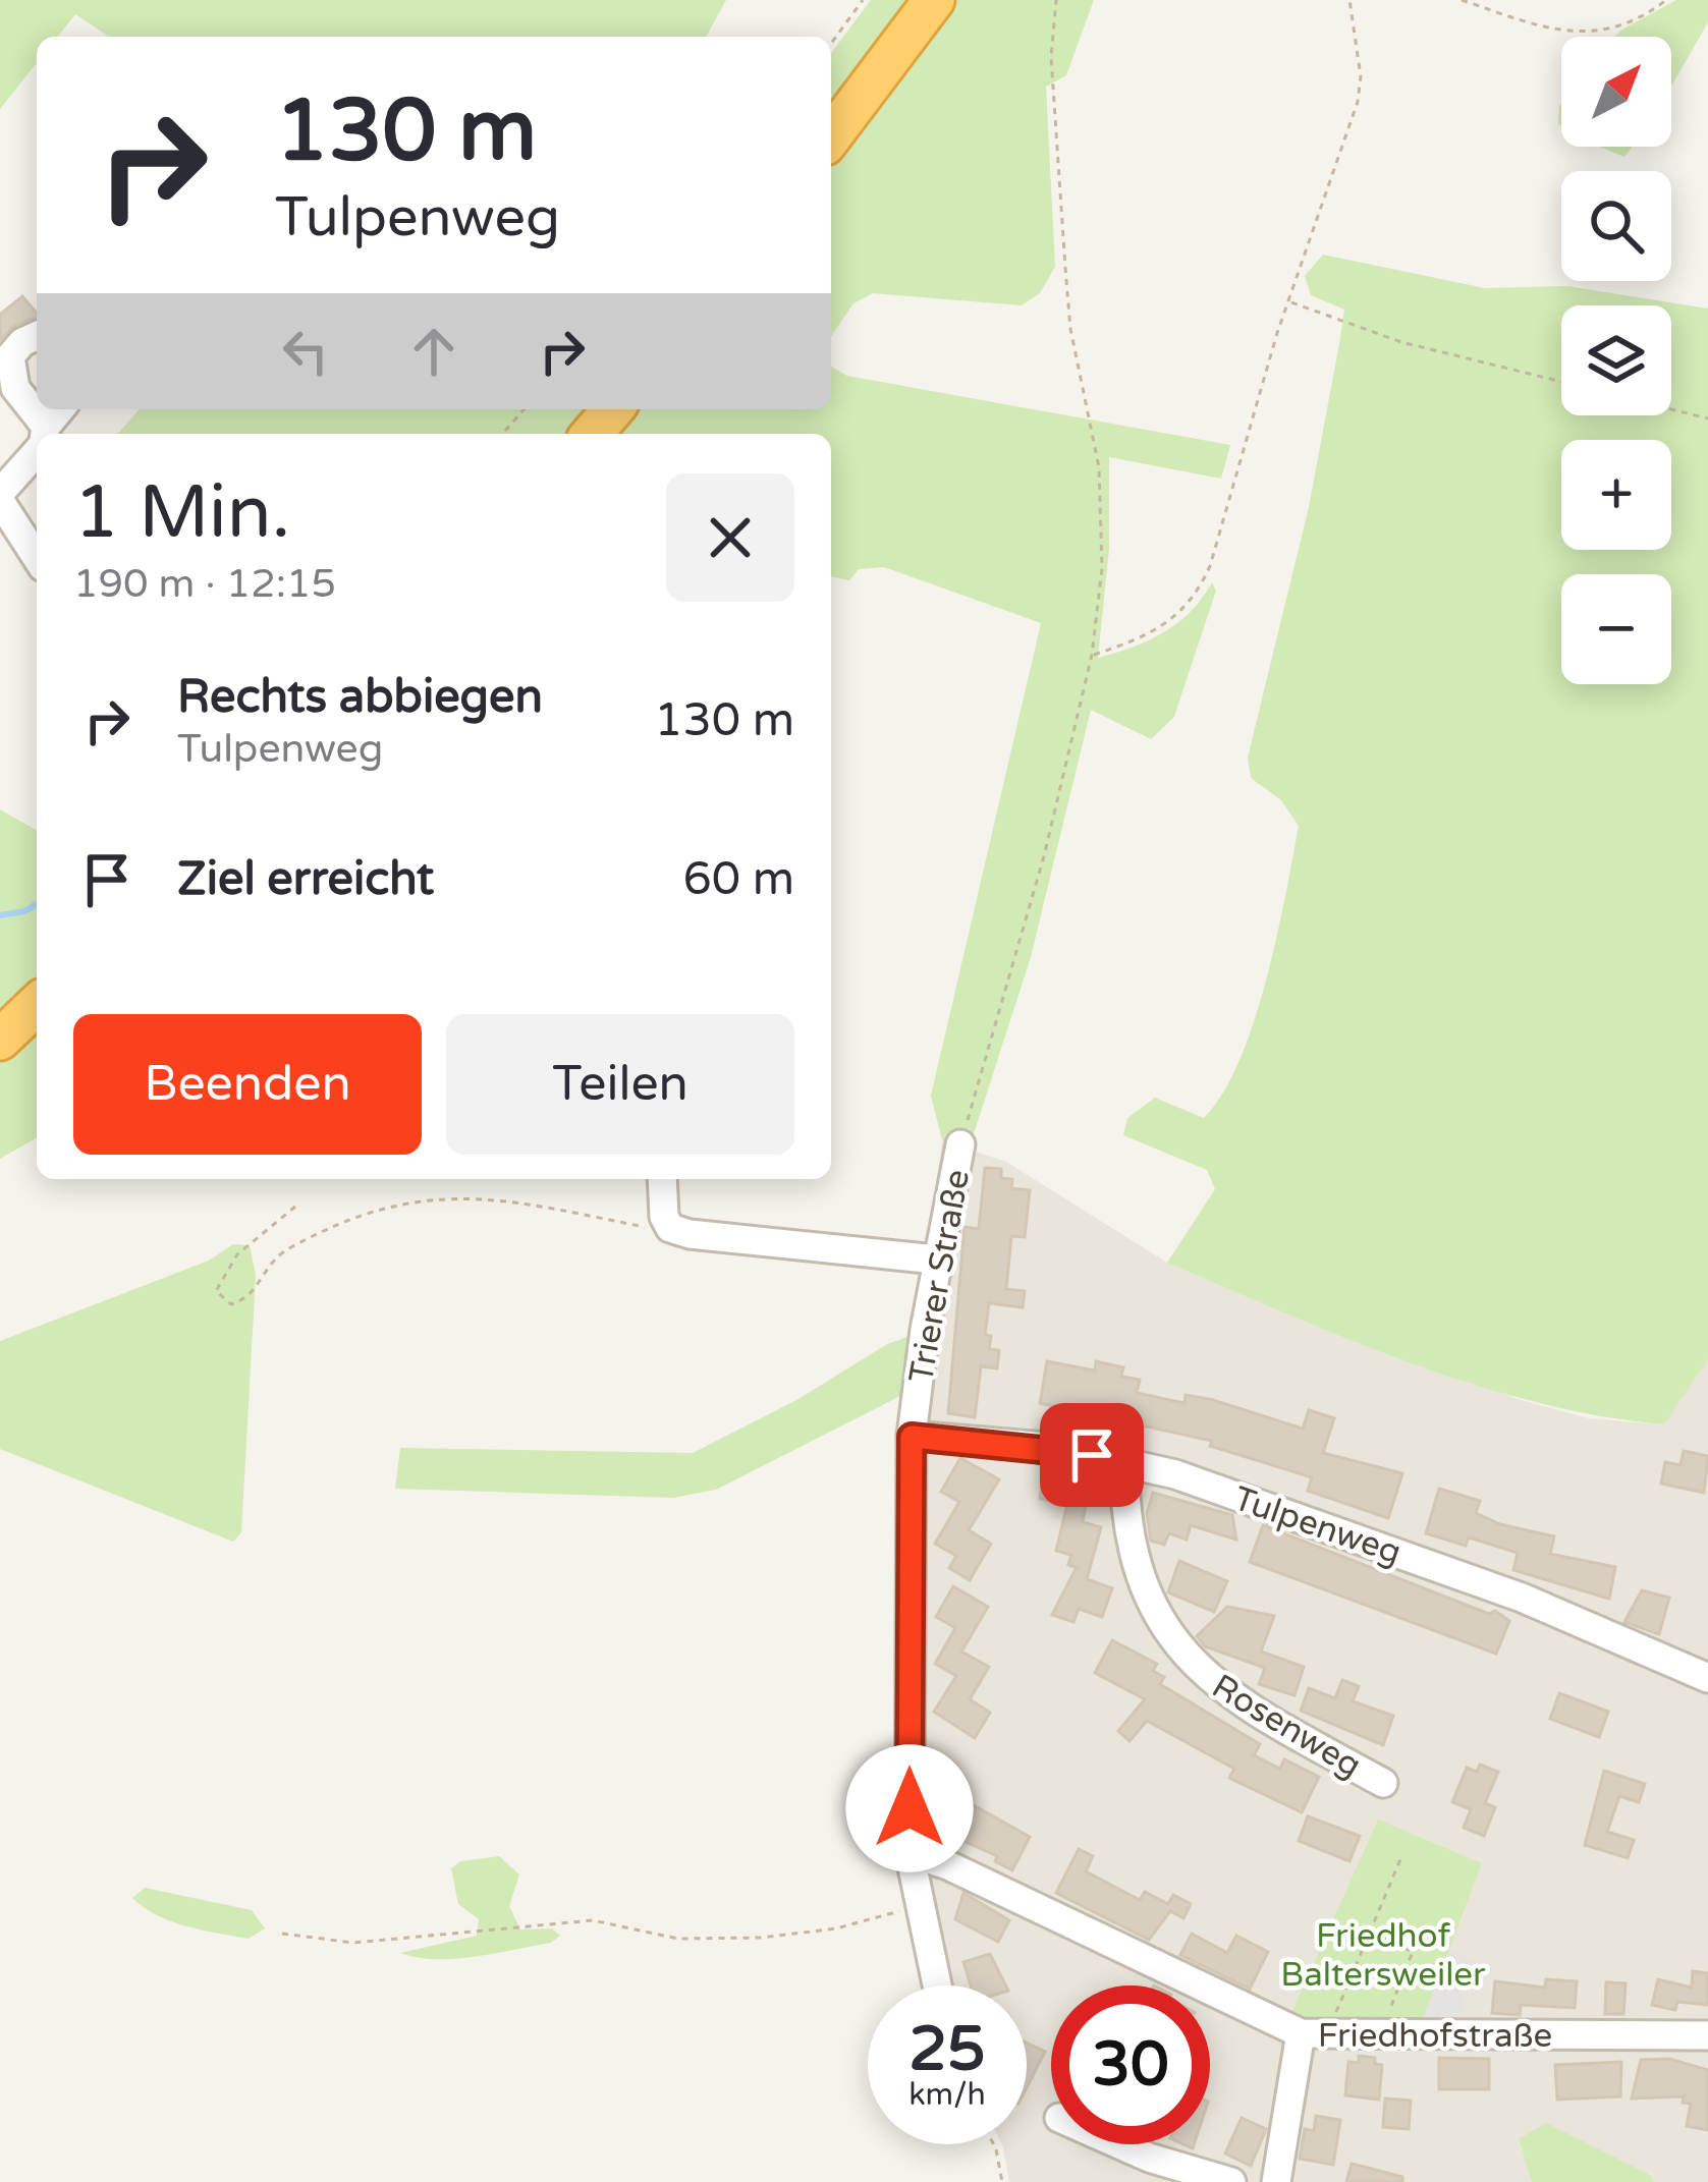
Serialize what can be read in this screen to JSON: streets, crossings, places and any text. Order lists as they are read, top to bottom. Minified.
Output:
{"streets":{"street":["Trierer Straße","Tulpenweg","Rosenweg","Friedhofstraße"]},"crossings":[["Trierer Straße","Tulpenweg"],["Trierer Straße","Friedhofstraße"],["Tulpenweg","Rosenweg"]],"parks":["Friedhof Baltersweiler"],"north":"top right","page":{"map_buttons":["+","−"],"turn":["130 m","Tulpenweg"],"heading":["1 Min.","190 m · 12:15"],"list":[{"name":"Rechts abbiegen","note":"Tulpenweg","value":"130 m"},{"name":"Ziel erreicht","value":"60 m"}],"buttons":["Beenden","Teilen"],"speed":"25 km/h","limit":"30"}}
